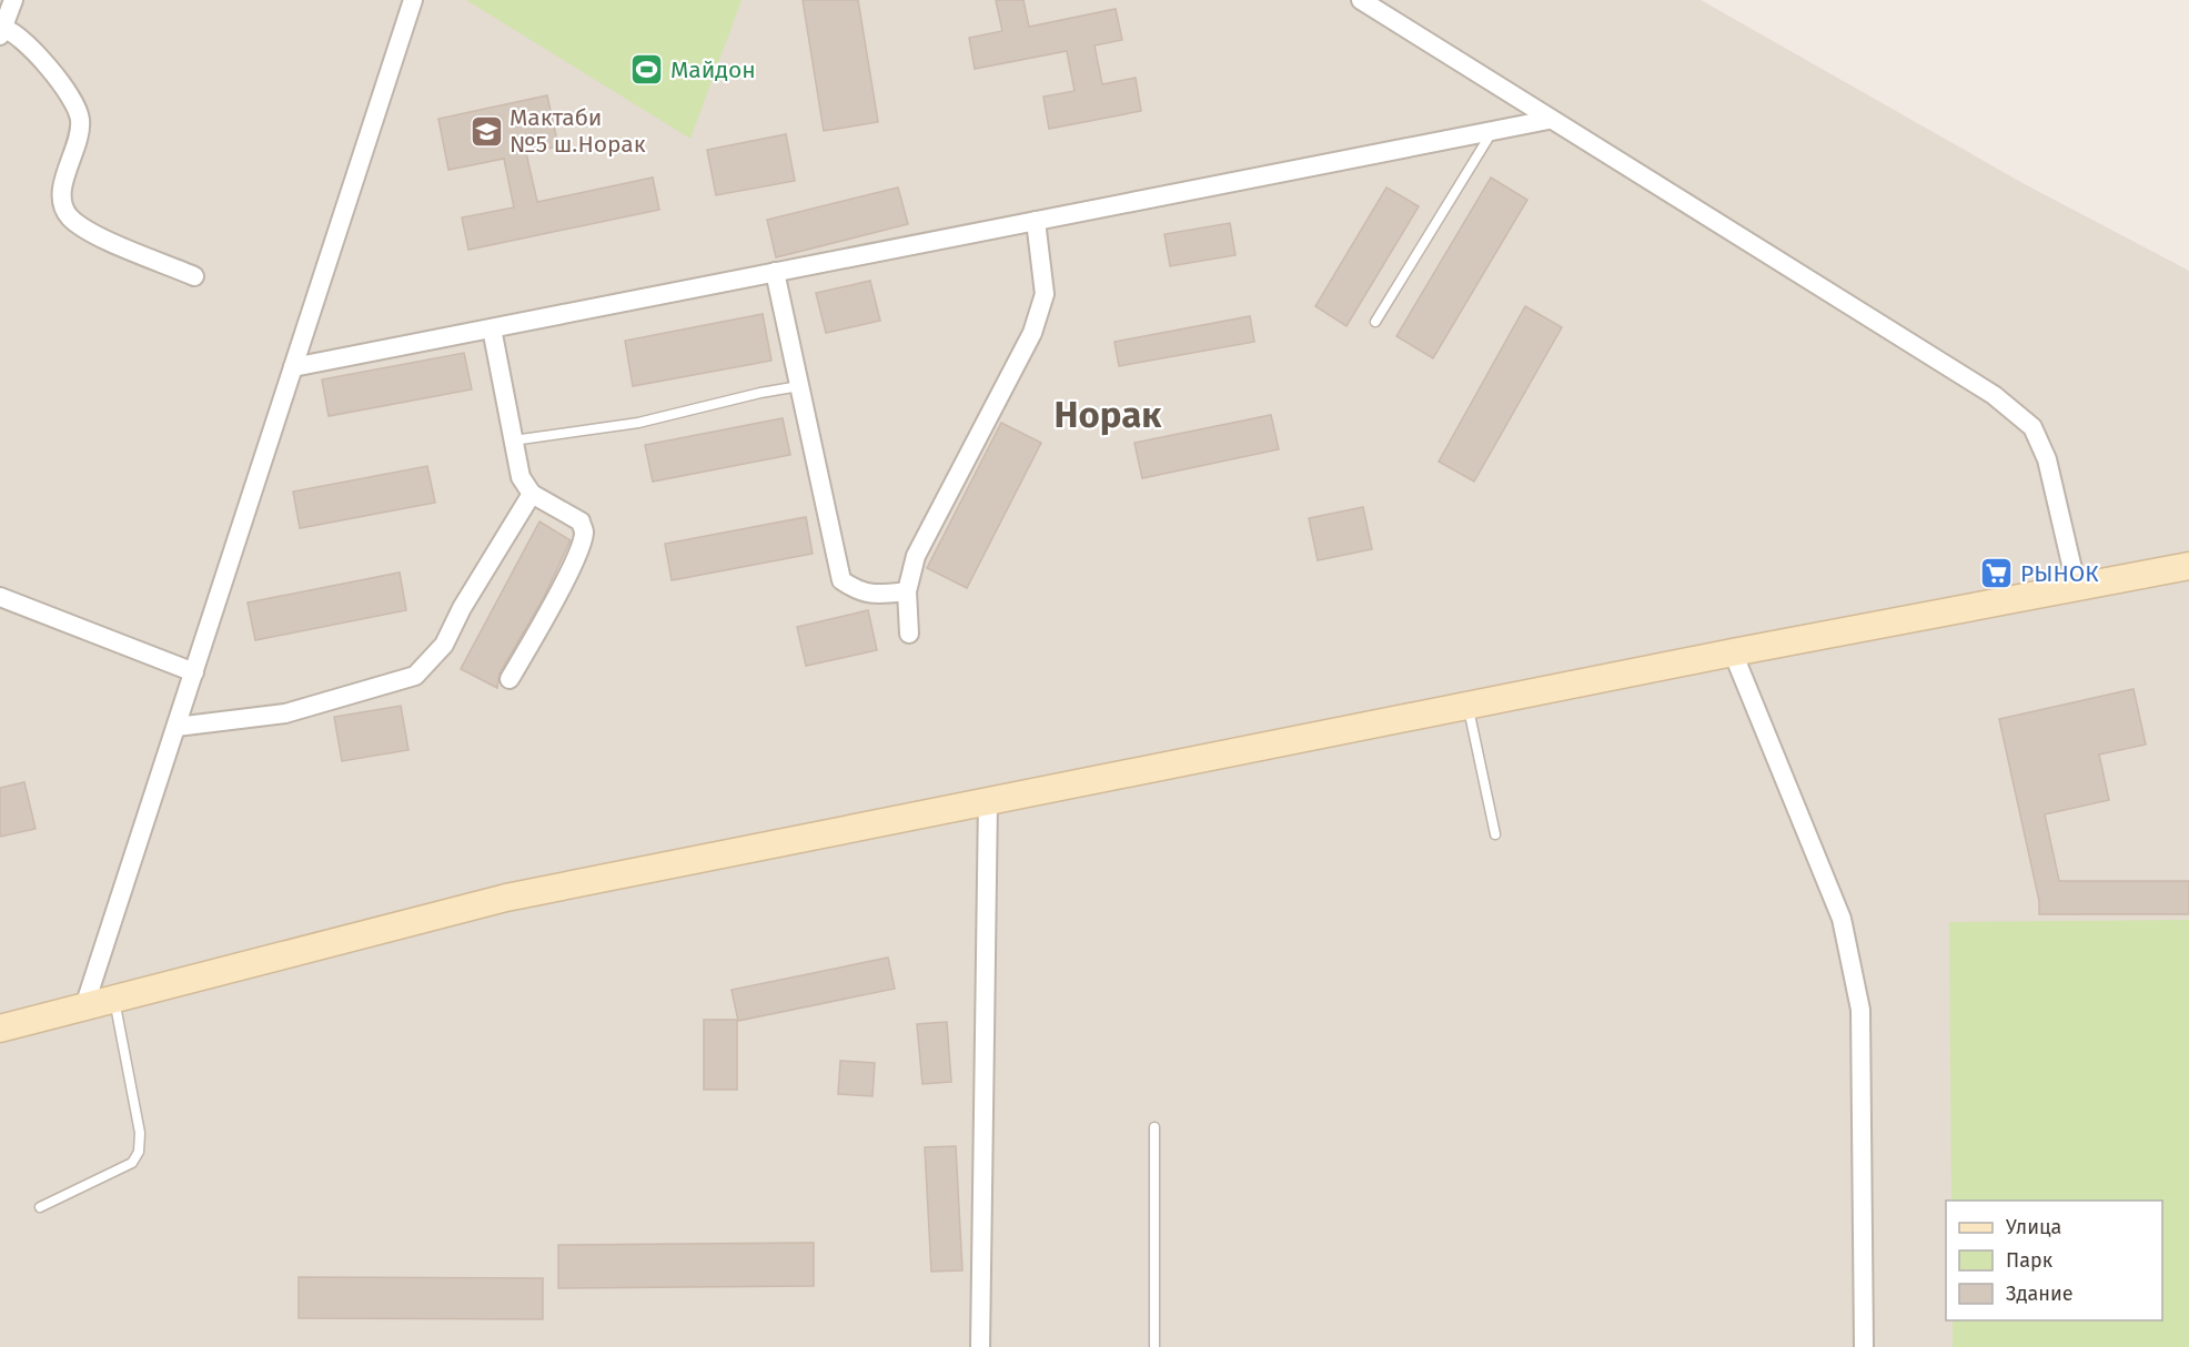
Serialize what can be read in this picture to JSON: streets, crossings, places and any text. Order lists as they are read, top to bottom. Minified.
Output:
{"districts":["Норак"],"places":{"sports":["Майдон"],"school or university":["Мактаби №5 ш.Норак"],"supermarket":["РЫНОК"]},"legend":["Улица","Парк","Здание"]}
